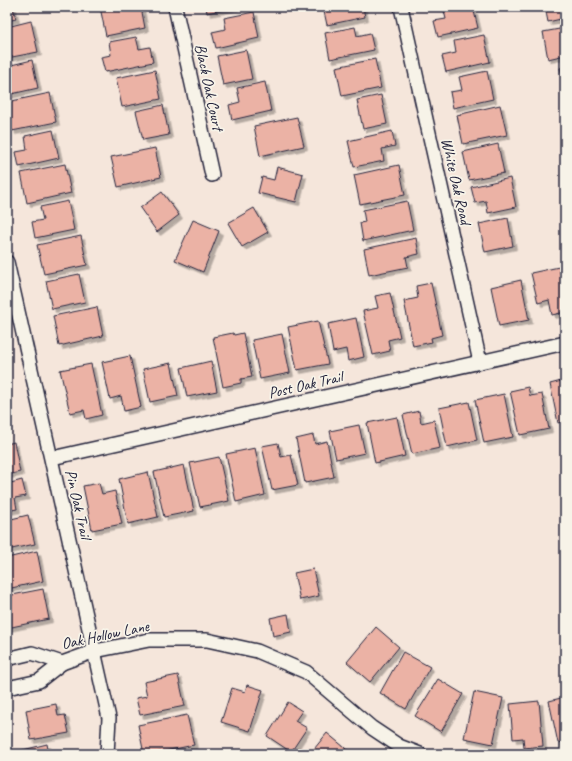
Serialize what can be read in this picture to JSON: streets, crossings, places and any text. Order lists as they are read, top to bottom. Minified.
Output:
{"streets":{"street":["Black Oak Court","White Oak Road","Post Oak Trail","Pin Oak Trail","Oak Hollow Lane"]},"crossings":[["White Oak Road","Post Oak Trail"],["Post Oak Trail","Pin Oak Trail"],["Pin Oak Trail","Oak Hollow Lane"]]}
